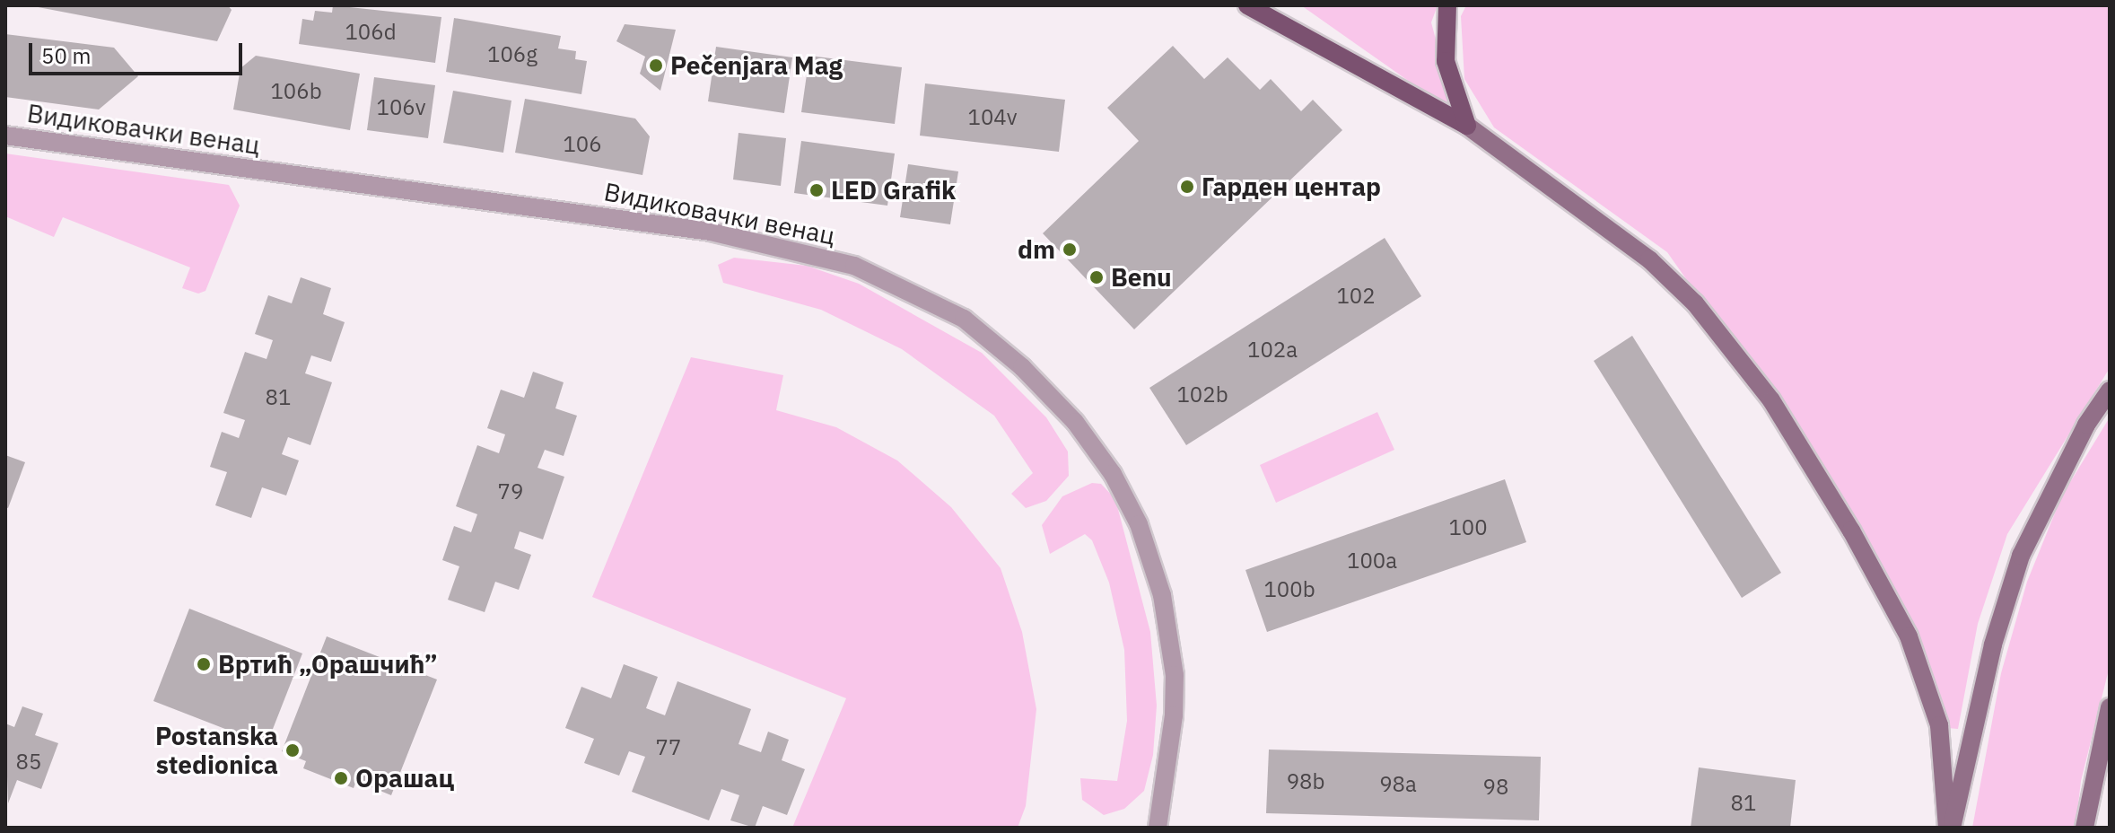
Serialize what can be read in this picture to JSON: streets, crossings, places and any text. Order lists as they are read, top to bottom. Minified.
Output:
{"streets":{"street":["Видиковачки венац"]},"places":["Pečenjara Mag","Гарден центар","LED Grafik","dm","Benu","Вртић „Орашчић”","Postanska stedionica","Орашац"],"house_numbers":["106d","106g","106b","106v","104v","106","102","102a","102b","81","79","100","100a","100b","77","85","98b","98a","98","81"],"scale_bar":"50 m"}
